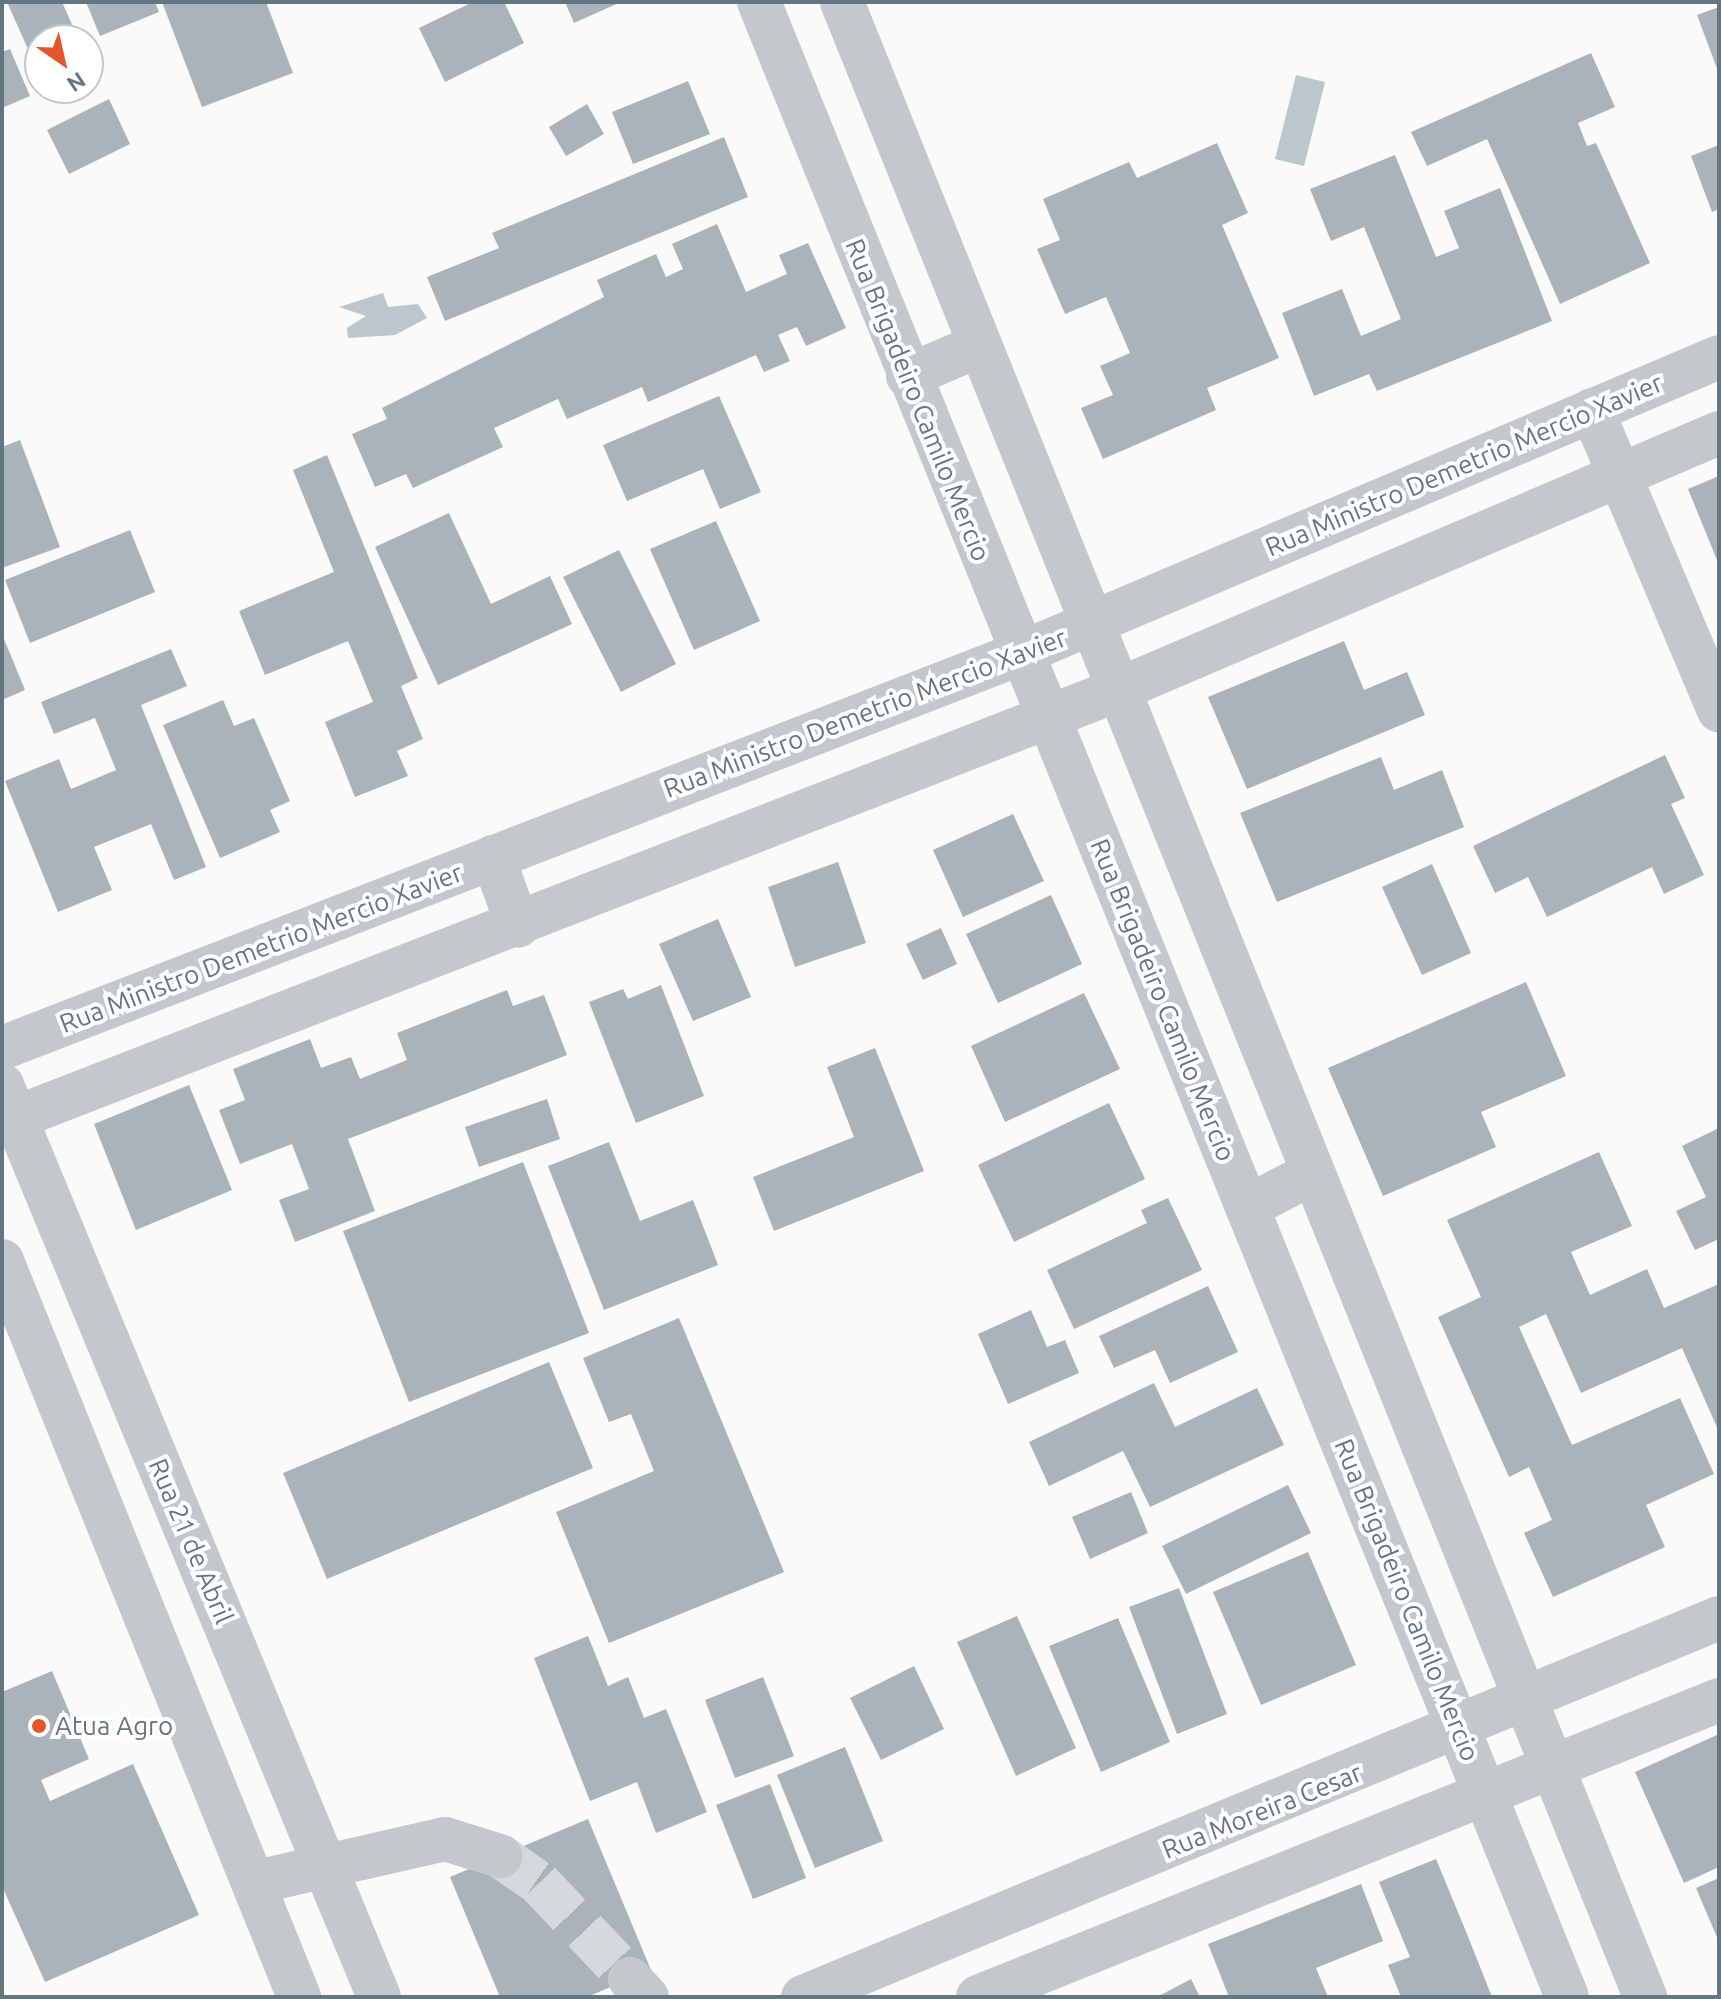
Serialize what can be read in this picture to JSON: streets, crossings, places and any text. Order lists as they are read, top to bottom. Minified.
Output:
{"streets":{"street":["Rua Brigadeiro Camilo Mercio","Rua Ministro Demetrio Mercio Xavier","Rua 21 de Abril","Rua Moreira Cesar"]},"crossings":[["Rua Brigadeiro Camilo Mercio","Rua Ministro Demetrio Mercio Xavier"],["Rua Brigadeiro Camilo Mercio","Rua Moreira Cesar"]],"places":["Atua Agro"],"north":"bottom right"}
